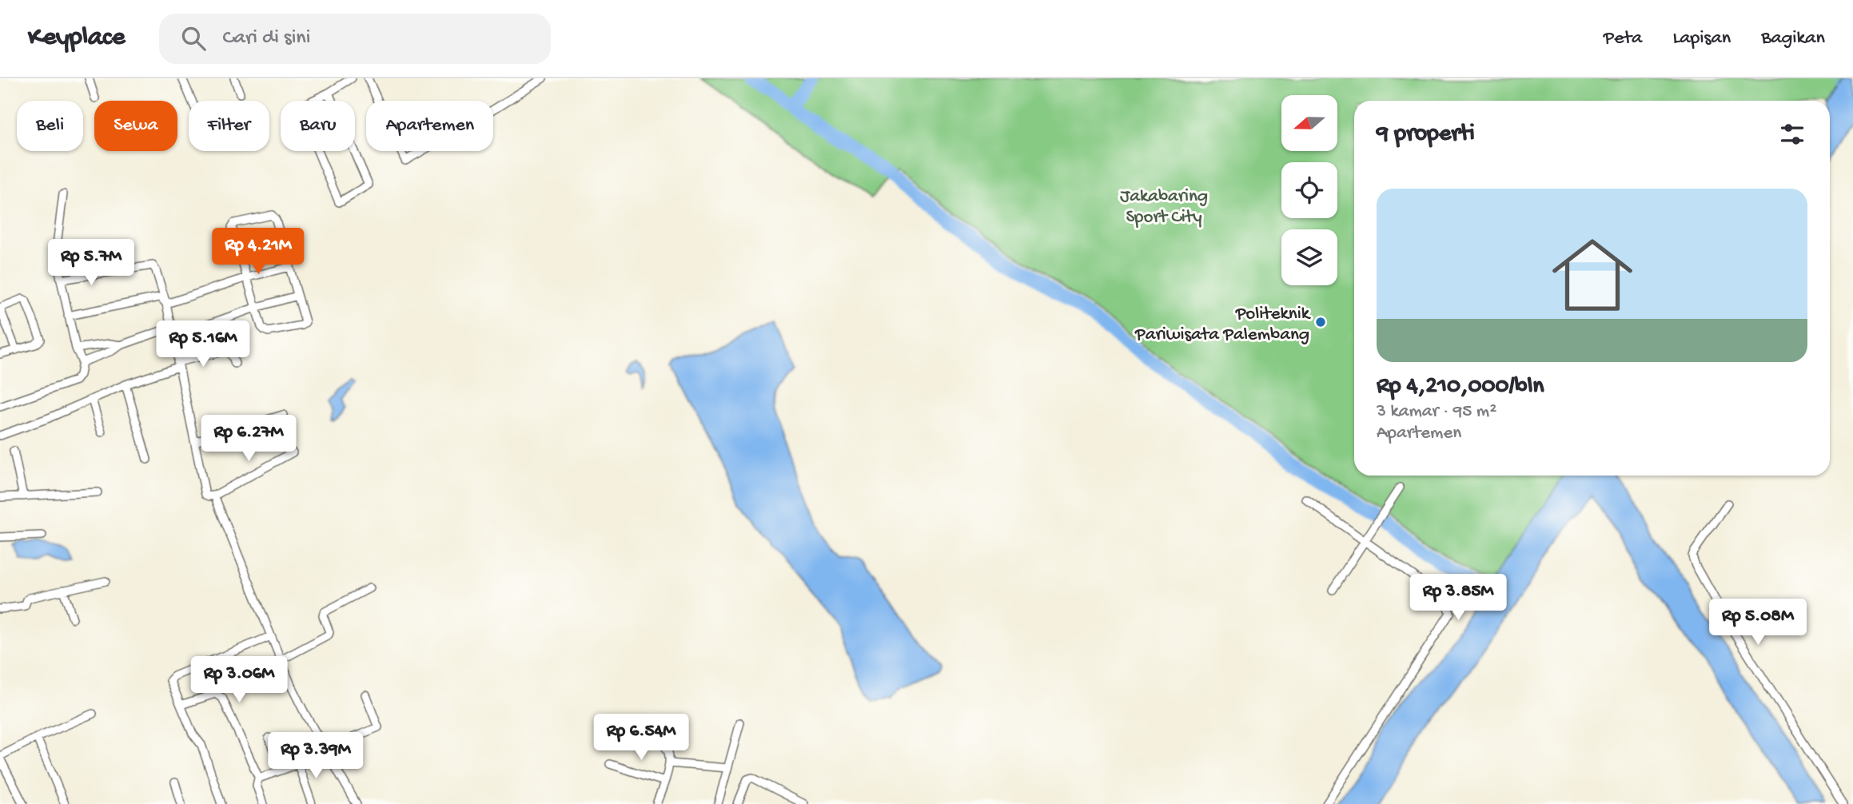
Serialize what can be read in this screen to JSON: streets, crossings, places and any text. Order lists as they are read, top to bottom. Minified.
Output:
{"parks":["Jakabaring Sport City"],"places":["Politeknik Pariwisata Palembang"],"north":"left","page":{"header":"Keyplace","search":"Cari di sini","nav":["Peta","Lapisan","Bagikan"],"chip":["Beli","Sewa","Filter","Baru","Apartemen"],"heading":"9 properti","list":[{"name":"Rp 4,210,000/bln","note":"3 kamar · 95 m² · Apartemen"}],"price":["Rp 4.21M","Rp 5.7M","Rp 5.16M","Rp 6.27M","Rp 3.85M","Rp 5.08M","Rp 3.06M","Rp 6.54M","Rp 3.39M"]}}
